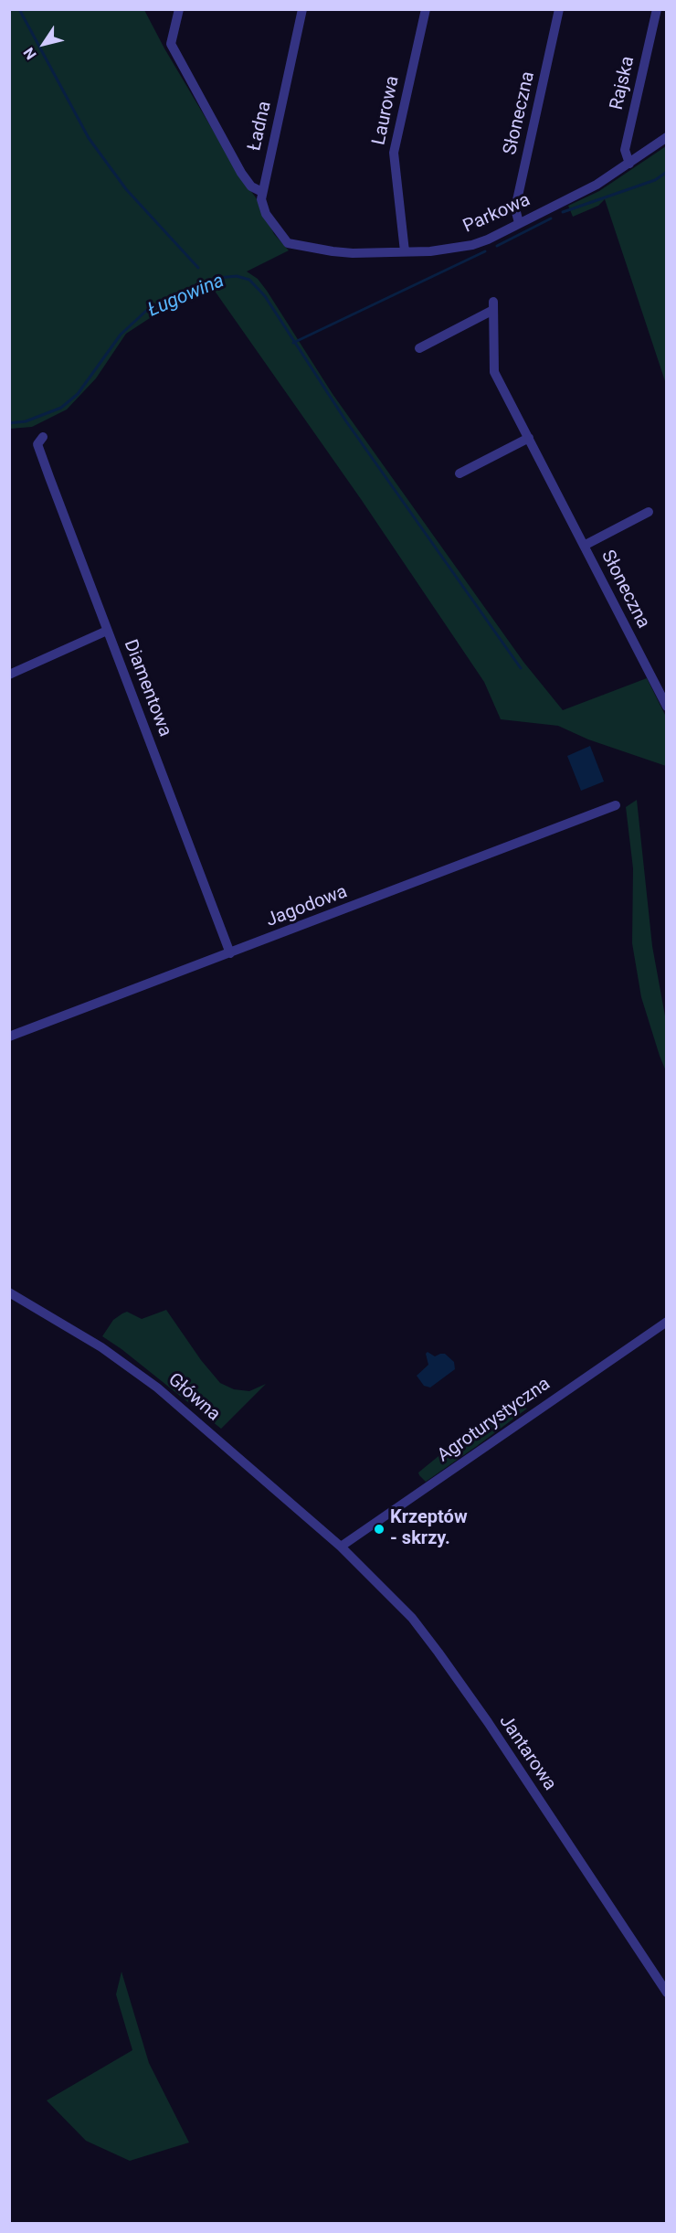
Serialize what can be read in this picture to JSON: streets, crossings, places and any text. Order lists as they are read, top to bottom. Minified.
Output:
{"streets":{"street":["Rajska","Laurowa","Słoneczna","Ładna","Parkowa","Diamentowa","Jagodowa","Główna","Agroturystyczna","Jantarowa"]},"crossings":[["Rajska","Parkowa"],["Laurowa","Parkowa"],["Słoneczna","Parkowa"],["Ładna","Parkowa"],["Diamentowa","Jagodowa"],["Główna","Agroturystyczna"],["Główna","Jantarowa"],["Agroturystyczna","Jantarowa"]],"water":["Ługowina"],"places":["Krzeptów - skrzy."],"north":"bottom left"}
